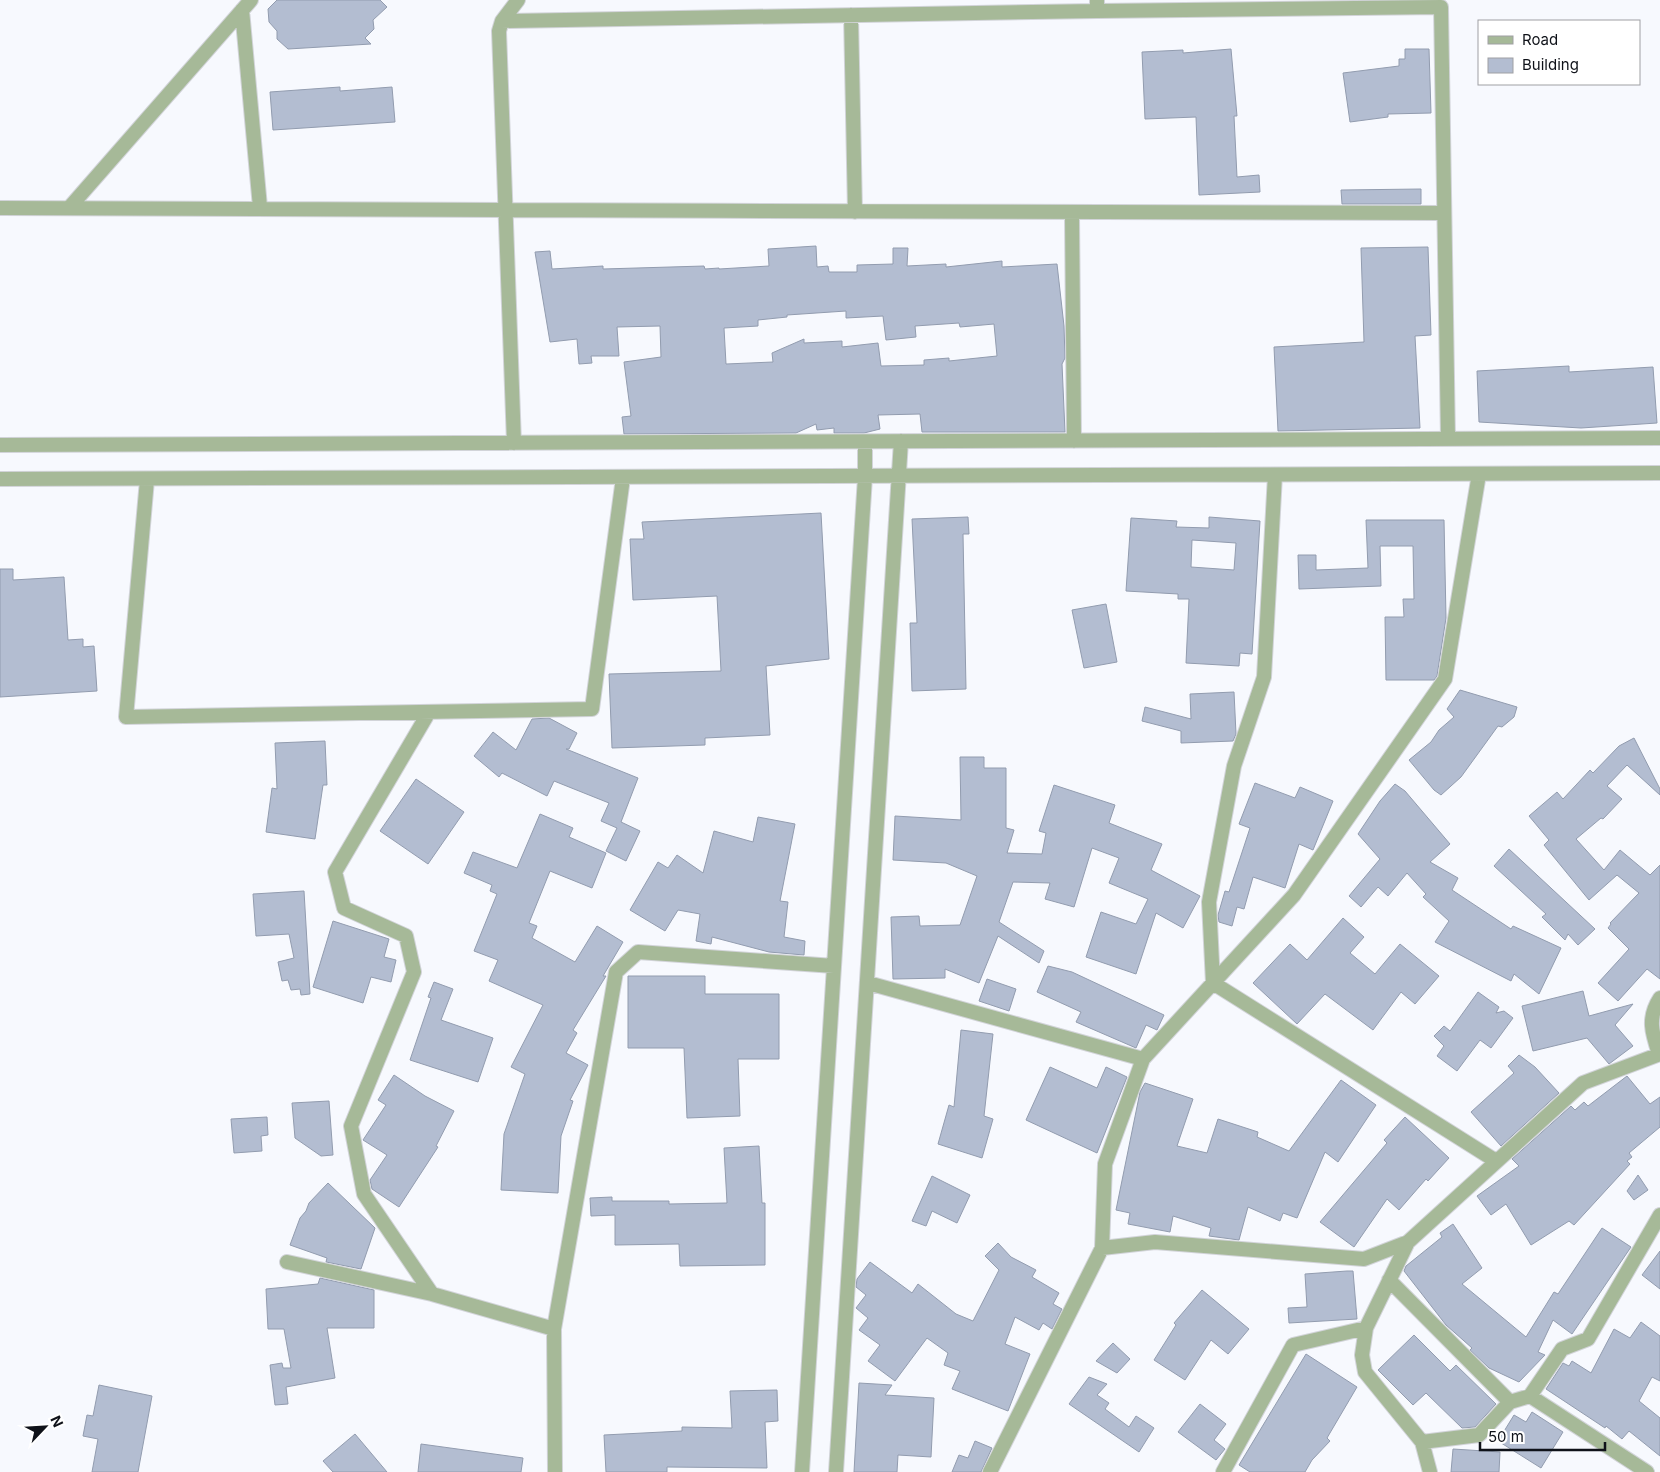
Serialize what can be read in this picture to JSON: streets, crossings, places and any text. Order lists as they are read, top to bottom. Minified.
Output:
{"legend":["Road","Building"],"scale_bar":"50 m","north":"top right"}
